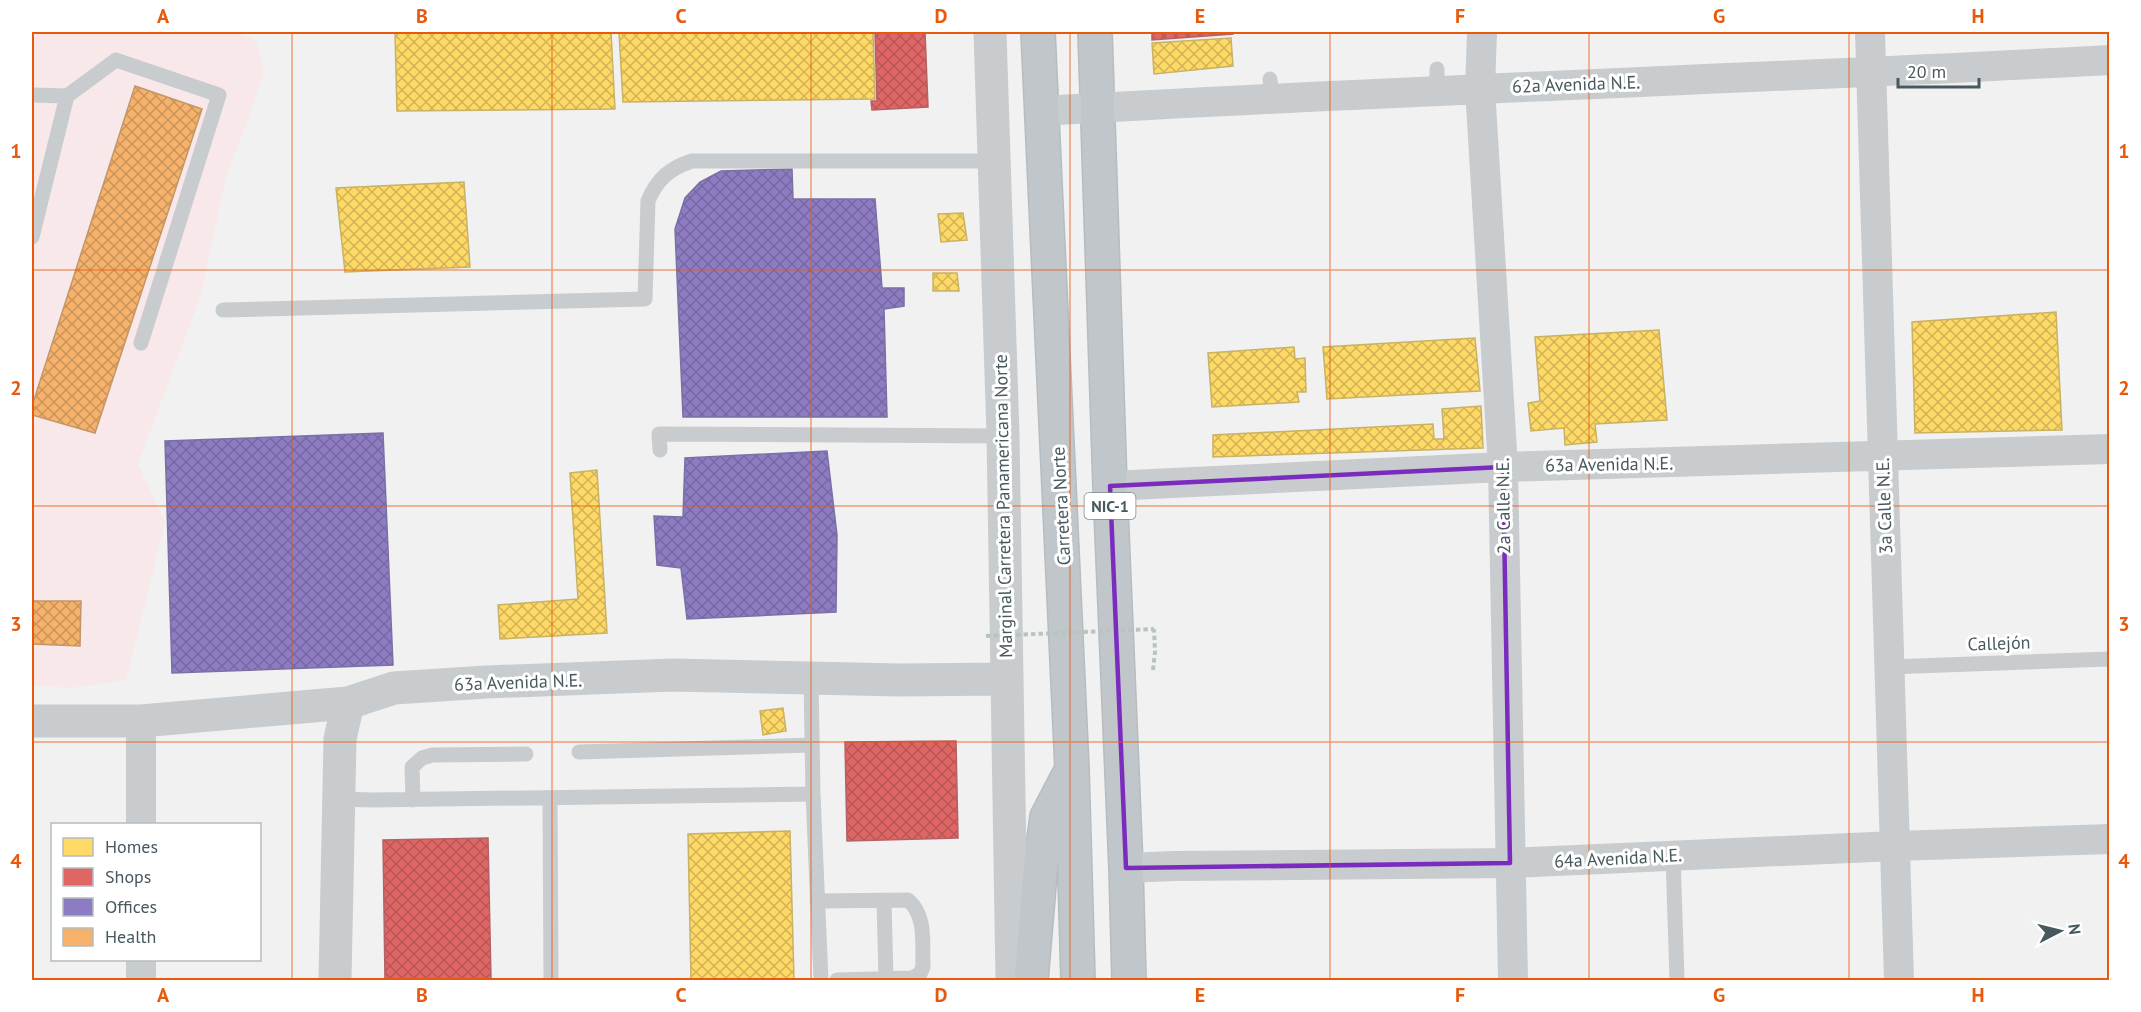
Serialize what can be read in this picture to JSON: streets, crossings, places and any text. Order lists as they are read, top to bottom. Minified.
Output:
{"streets":{"highway":["Carretera Norte","NIC-1"],"street":["62a Avenida N.E.","63a Avenida N.E.","Marginal Carretera Panamericana Norte","2a Calle N.E.","3a Calle N.E.","64a Avenida N.E."],"lane":["Callejón"]},"crossings":[["62a Avenida N.E.","Carretera Norte"],["62a Avenida N.E.","NIC-1"],["62a Avenida N.E.","2a Calle N.E."],["62a Avenida N.E.","3a Calle N.E."],["63a Avenida N.E.","Marginal Carretera Panamericana Norte"],["63a Avenida N.E.","NIC-1"],["63a Avenida N.E.","2a Calle N.E."],["63a Avenida N.E.","3a Calle N.E."],["NIC-1","64a Avenida N.E."],["2a Calle N.E.","64a Avenida N.E."],["3a Calle N.E.","Callejón"],["3a Calle N.E.","64a Avenida N.E."]],"legend":["Homes","Shops","Offices","Health"],"scale_bar":"20 m","north":"right","grid":{"columns":["A","B","C","D","E","F","G","H"],"rows":["1","2","3","4"]}}
